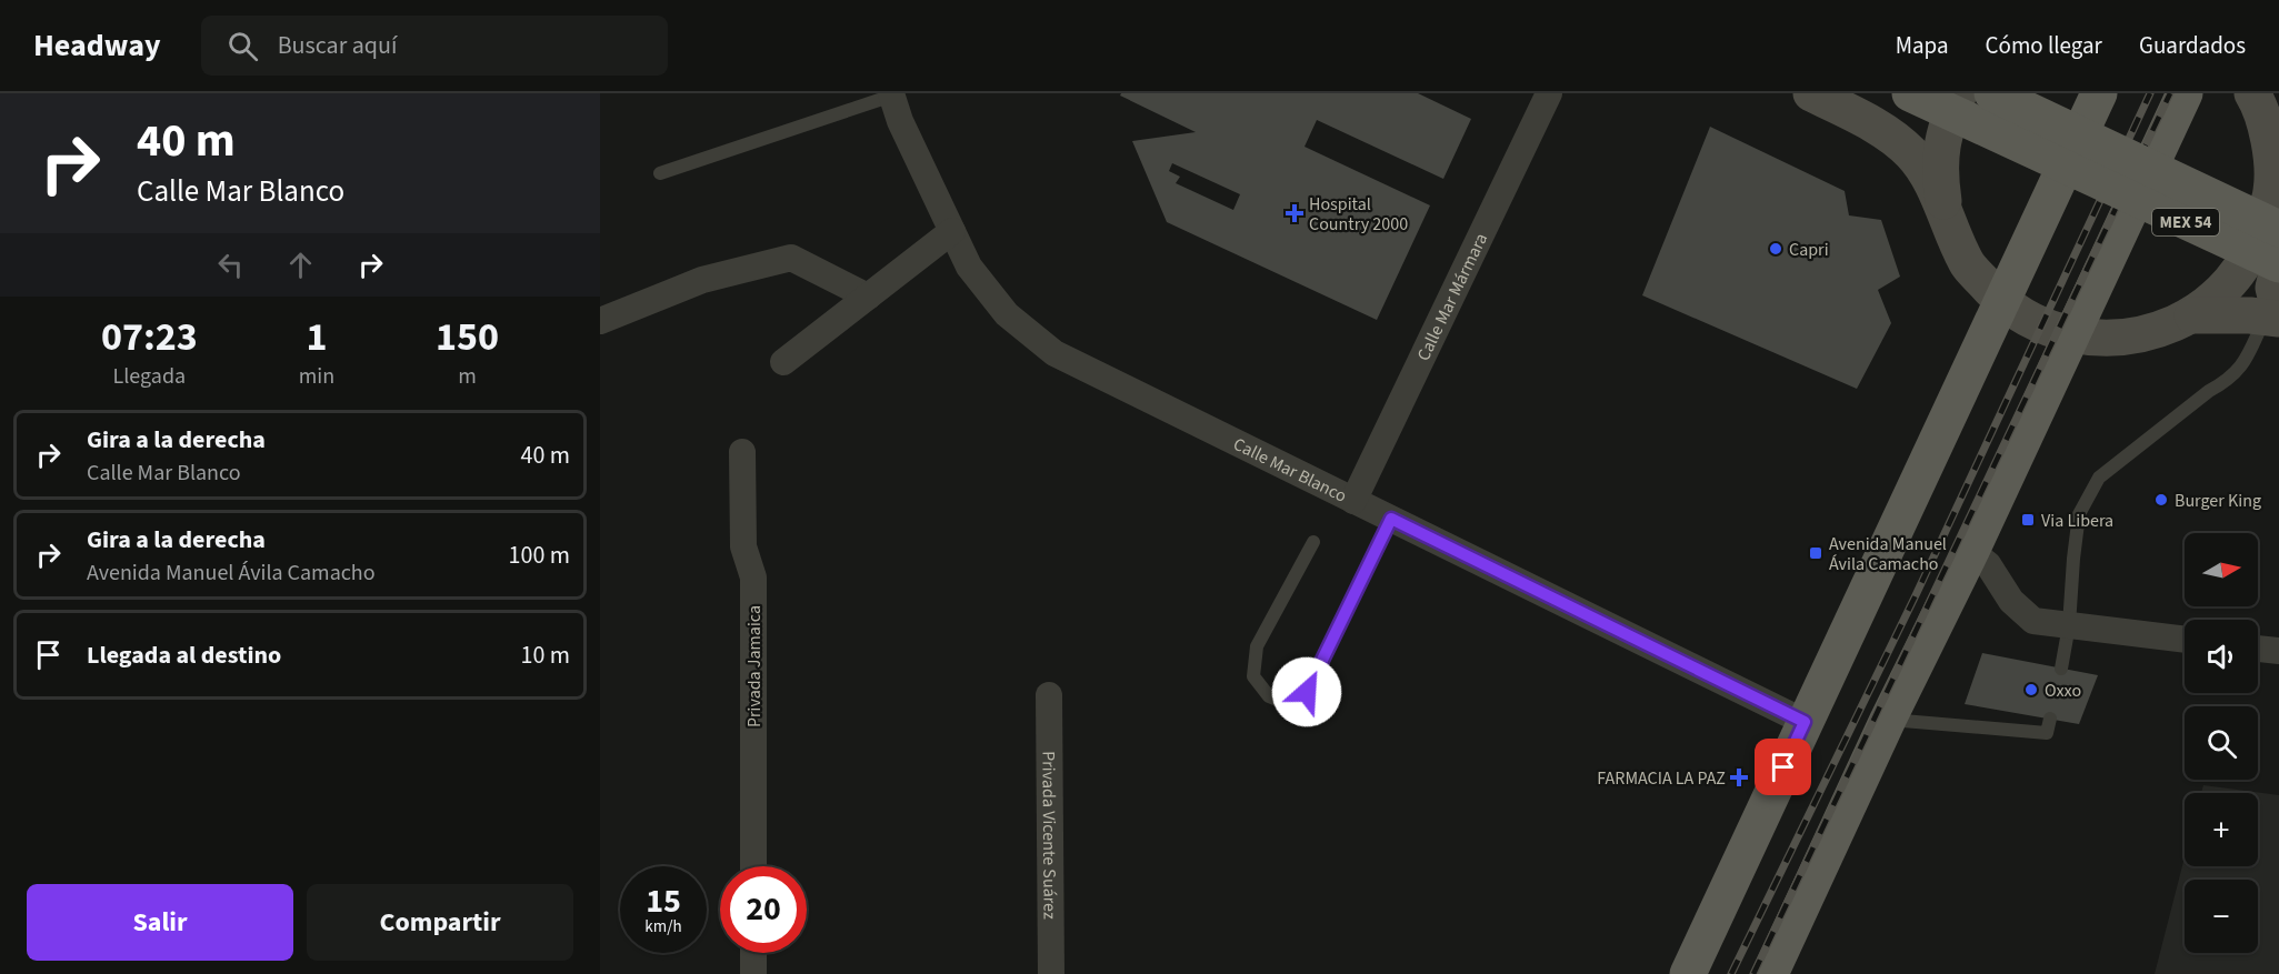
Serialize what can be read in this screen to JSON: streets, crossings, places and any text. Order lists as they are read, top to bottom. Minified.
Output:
{"streets":{"main road":["MEX 54"],"street":["Calle Mar Mármara","Calle Mar Blanco","Privada Jamaica","Privada Vicente Suárez"]},"crossings":[["Calle Mar Mármara","Calle Mar Blanco"]],"places":{"health":["Hospital Country 2000","FARMACIA LA PAZ"],"other":["Capri","Burger King","Oxxo"],"transit":["Via Libera","Avenida Manuel Ávila Camacho"]},"north":"right","page":{"header":"Headway","search":"Buscar aquí","nav":["Mapa","Cómo llegar","Guardados"],"turn":["40 m","Calle Mar Blanco"],"eta":["07:23","Llegada","1","min","150","m"],"list":[{"name":"Gira a la derecha","note":"Calle Mar Blanco","value":"40 m"},{"name":"Gira a la derecha","note":"Avenida Manuel Ávila Camacho","value":"100 m"},{"name":"Llegada al destino","value":"10 m"}],"map_buttons":["+","−"],"speed":"15 km/h","limit":"20","buttons":["Salir","Compartir"]}}
